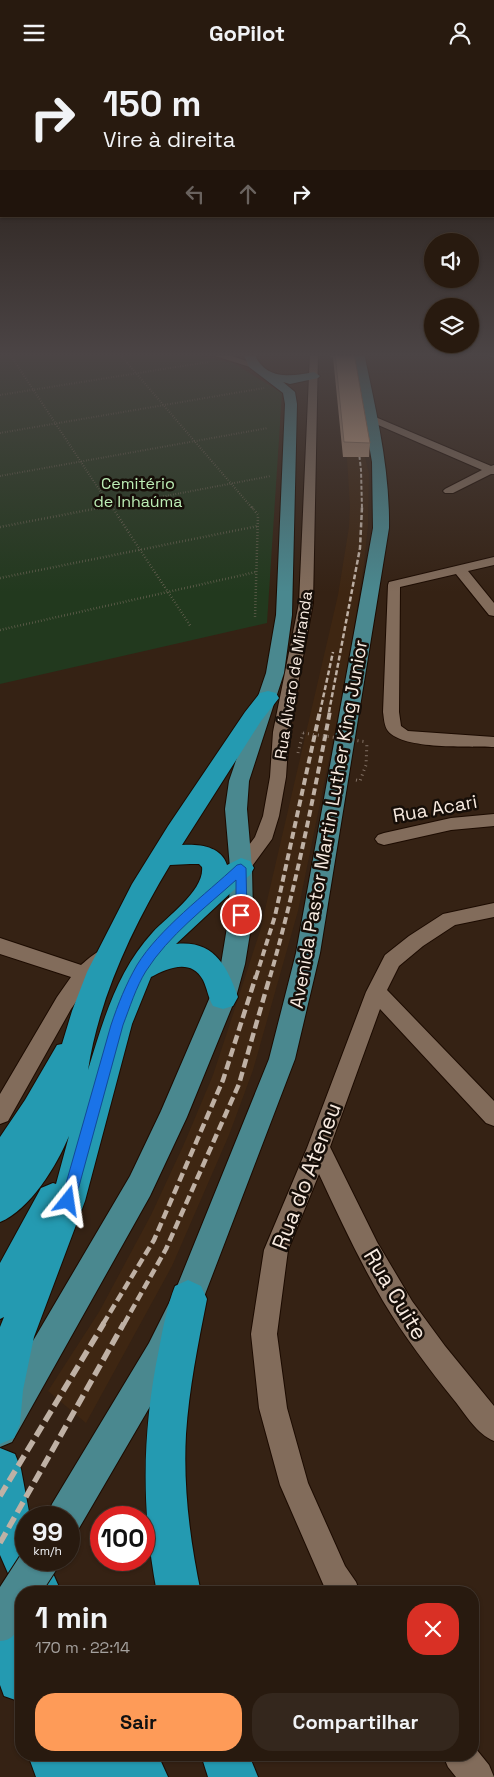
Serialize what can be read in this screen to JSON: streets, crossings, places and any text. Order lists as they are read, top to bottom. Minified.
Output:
{"streets":{"main road":["Avenida Pastor Martin Luther King Junior"],"street":["Rua Álvaro de Miranda","Rua Acari","Rua do Ateneu","Rua Cuite"]},"crossings":[["Rua do Ateneu","Rua Cuite"]],"parks":["Cemitério de Inhaúma"],"page":{"header":"GoPilot","turn":["150 m","Vire à direita"],"speed":"99 km/h","limit":"100","heading":["1 min","170 m · 22:14"],"buttons":["Sair","Compartilhar"]}}
